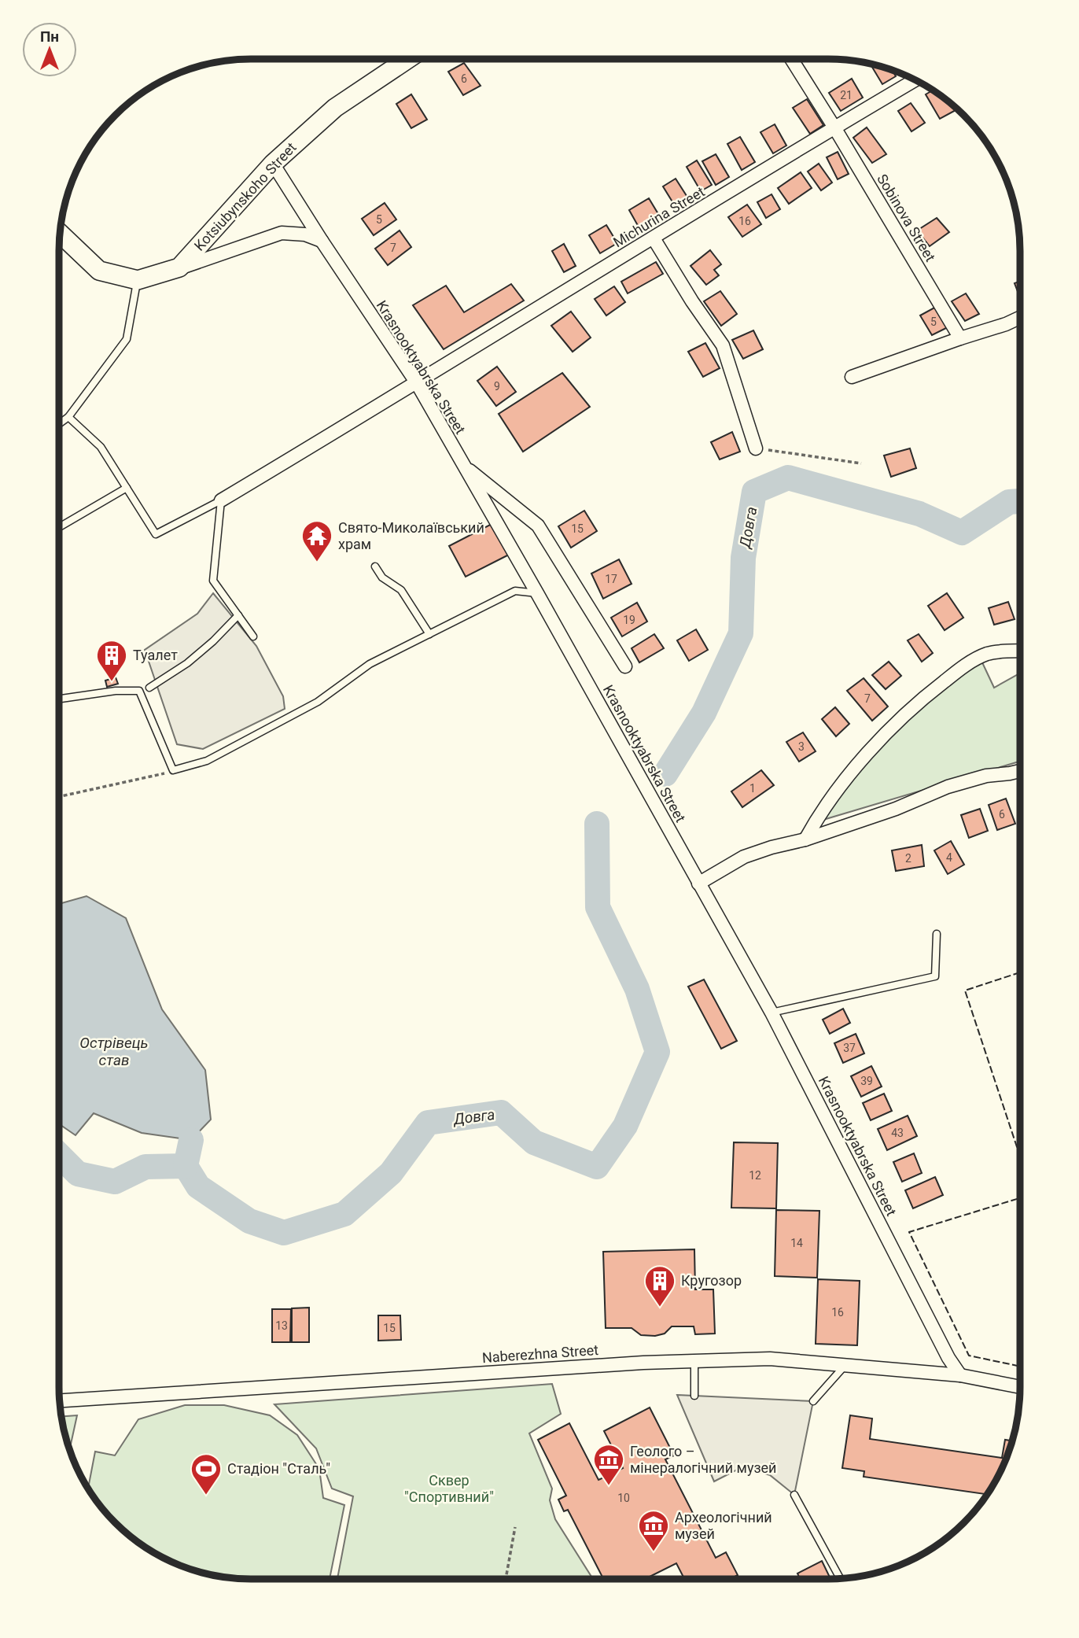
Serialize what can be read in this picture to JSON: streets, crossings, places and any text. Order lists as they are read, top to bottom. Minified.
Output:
{"streets":{"street":["Kotsiubynskoho Street","Michurina Street","Sobinova Street","Krasnooktyabrska Street","Naberezhna Street"]},"crossings":[["Kotsiubynskoho Street","Krasnooktyabrska Street"],["Michurina Street","Sobinova Street"],["Michurina Street","Krasnooktyabrska Street"],["Krasnooktyabrska Street","Naberezhna Street"]],"water":["Довга","Острівець став"],"parks":["Сквер \"Спортивний\""],"places":{"temple":["Свято-Миколаївський храм"],"building":["Туалет","Кругозор"],"museum":["Геолого – мінералогічний музей","Археологічний музей"],"sports":["Стадіон \"Сталь\""]},"house_numbers":["6","21","5","16","7","5","9","15","17","19","7","3","1","6","4","2","37","39","43","12","14","16","13","15","10"],"north":"top"}
